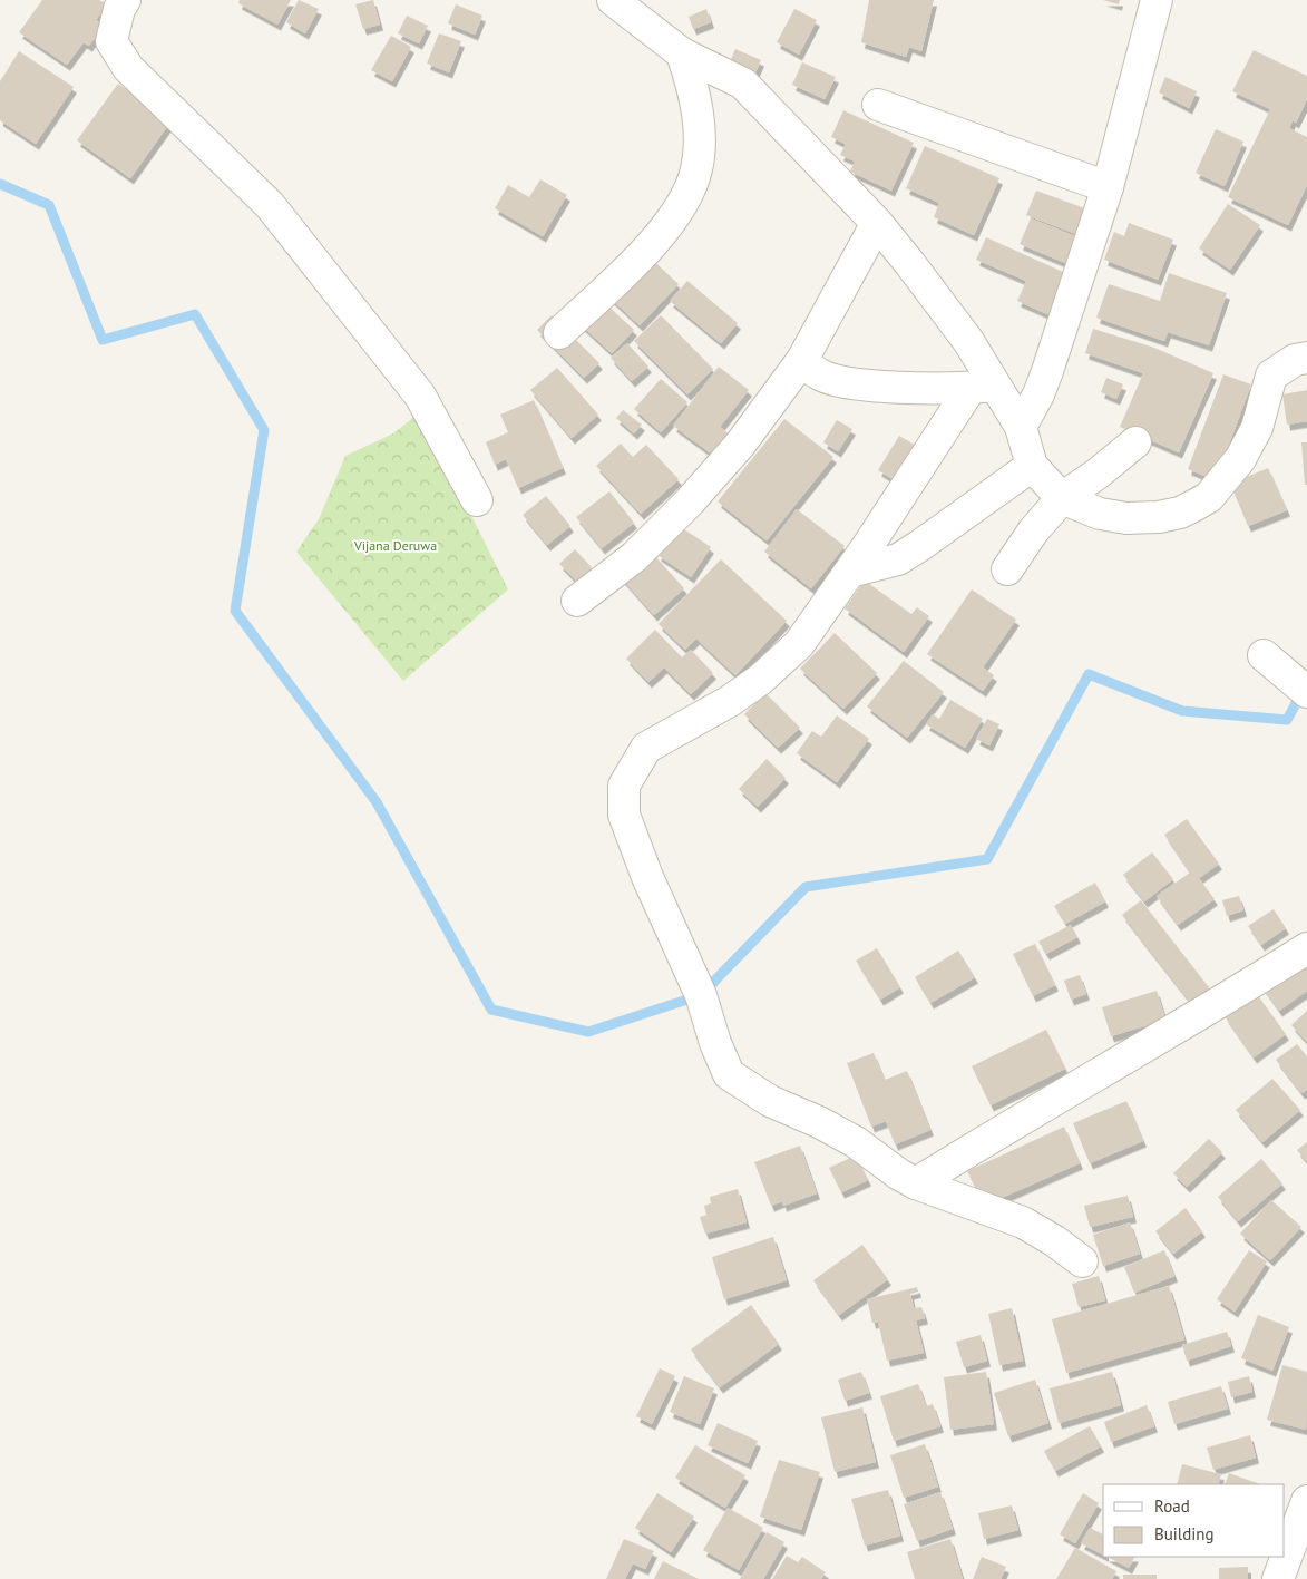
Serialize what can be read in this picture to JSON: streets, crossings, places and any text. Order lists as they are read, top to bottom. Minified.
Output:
{"parks":["Vijana Deruwa"],"legend":["Road","Building"]}
